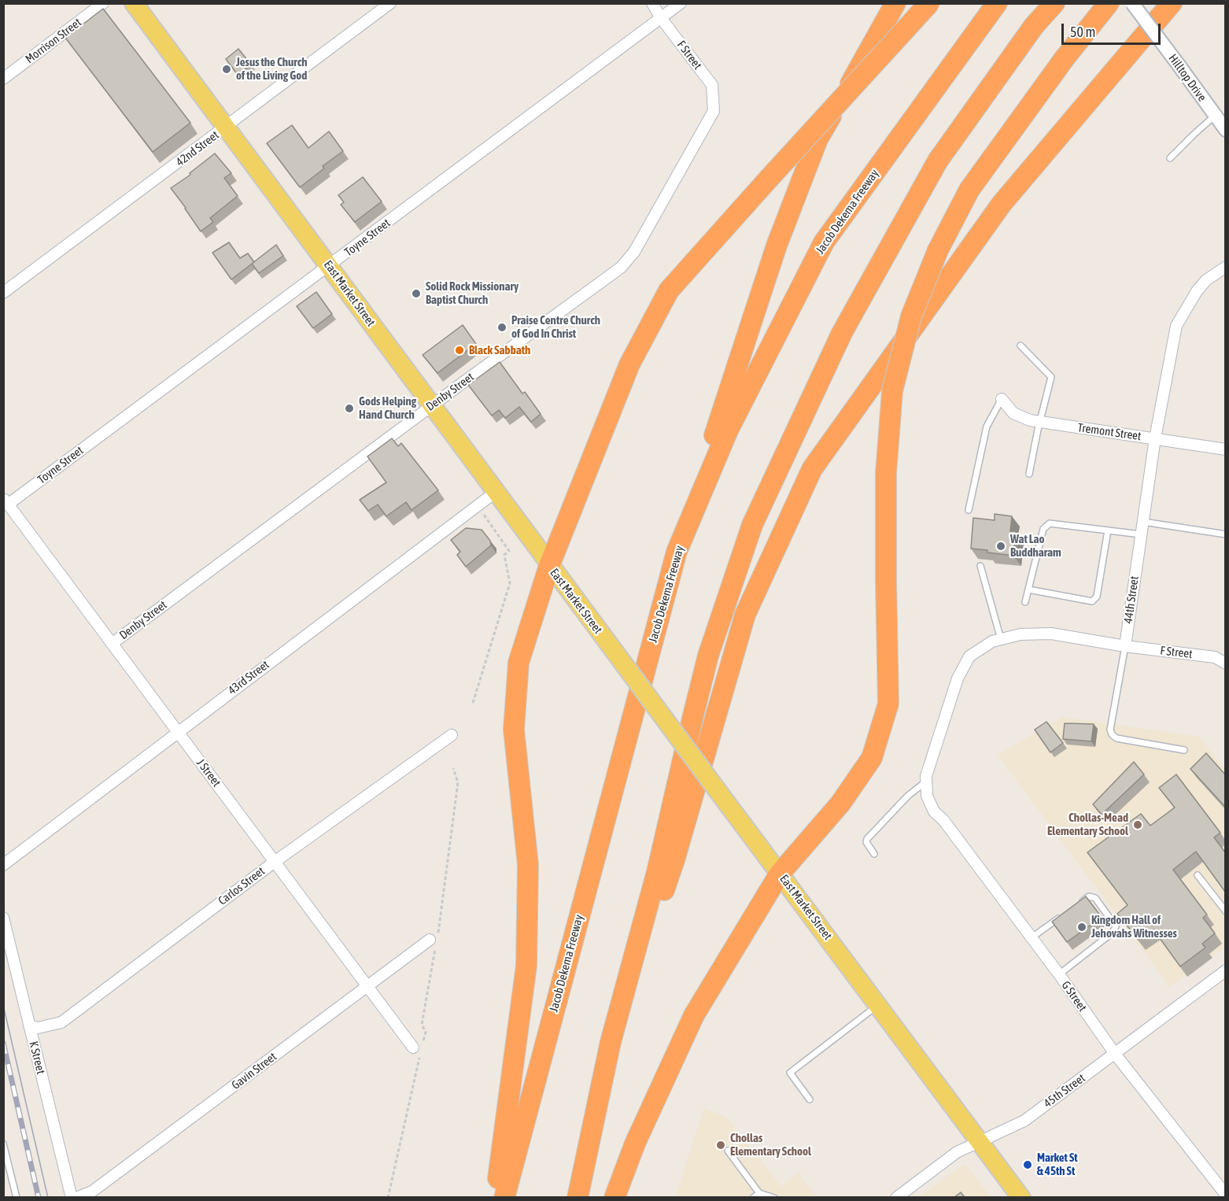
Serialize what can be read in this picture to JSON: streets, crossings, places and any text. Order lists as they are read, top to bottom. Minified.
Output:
{"streets":{"highway":["Jacob Dekema Freeway"],"main road":["East Market Street"],"street":["Morrison Street","F Street","Hilltop Drive","42nd Street","Toyne Street","Denby Street","Tremont Street","44th Street","43rd Street","J Street","Carlos Street","G Street","K Street","Gavin Street","45th Street"]},"crossings":[["F Street","Toyne Street"],["F Street","Denby Street"],["F Street","44th Street"],["42nd Street","East Market Street"],["Toyne Street","East Market Street"],["Toyne Street","J Street"],["East Market Street","Denby Street"],["East Market Street","43rd Street"],["East Market Street","45th Street"],["Denby Street","J Street"],["Tremont Street","44th Street"],["43rd Street","J Street"],["J Street","Carlos Street"],["J Street","Gavin Street"],["Carlos Street","K Street"],["G Street","45th Street"]],"places":["Jesus the Church of the Living God","Solid Rock Missionary Baptist Church","Praise Centre Church of God In Christ","Black Sabbath","Gods Helping Hand Church","Wat Lao Buddharam","Chollas-Mead Elementary School","Kingdom Hall of Jehovahs Witnesses","Chollas Elementary School","Market St & 45th St"],"scale_bar":"50 m"}
